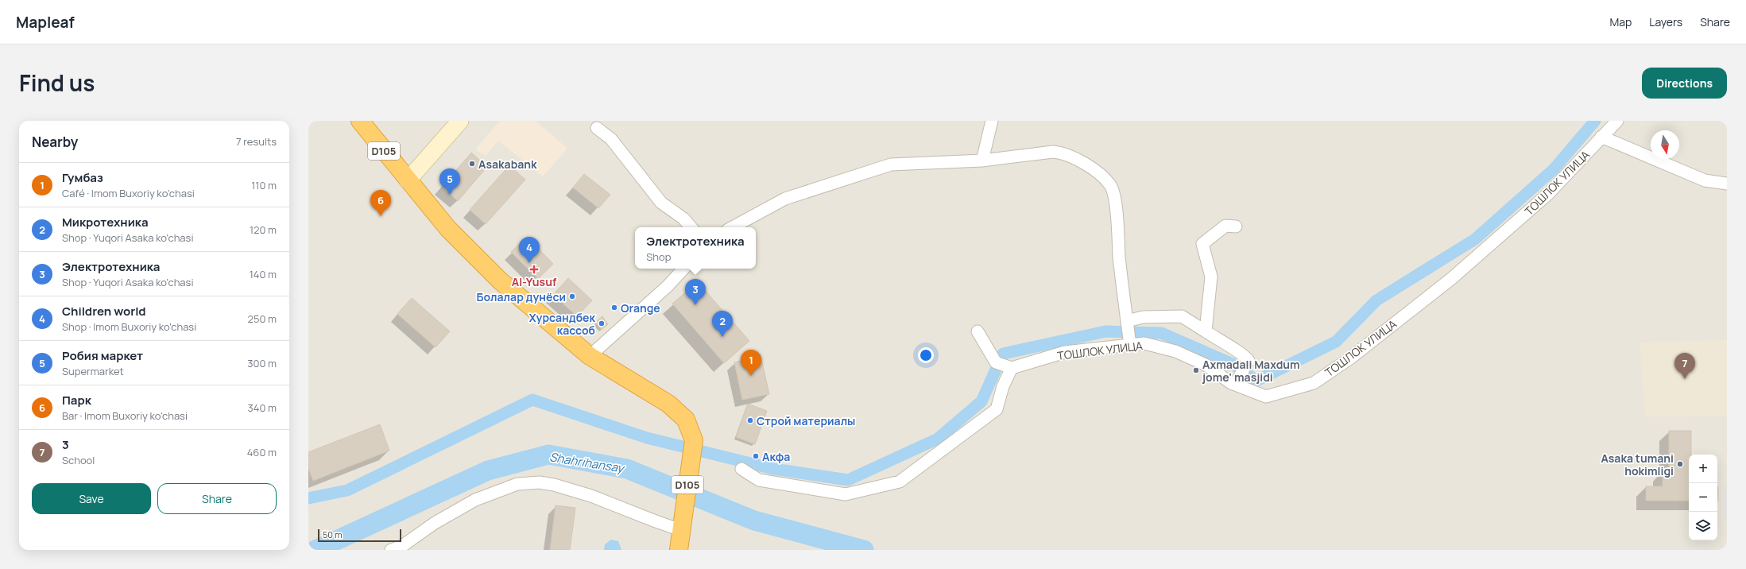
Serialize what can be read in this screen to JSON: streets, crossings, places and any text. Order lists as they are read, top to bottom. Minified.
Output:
{"streets":{"highway":["D105"],"street":["ТОШЛОК УЛИЦА"]},"water":["Shahrihansay"],"places":{"other":["Asakabank","Болалар дунёси","Orange","Хурсандбек кассоб","Axmadali Maxdum jome' masjidi","Строй материалы","Акфа","Asaka tumani hokimligi"],"health":["Al-Yusuf"]},"scale_bar":"50 m","north":"bottom","page":{"header":"Mapleaf","nav":["Map","Layers","Share"],"title":"Find us","buttons":["Directions",["Save","Share"]],"heading":["Nearby","7 results"],"list":[{"mark":"1","name":"Гумбаз","note":"Café · lmom Buxoriy ko'chasi","value":"110 m"},{"mark":"2","name":"Микротехника","note":"Shop · Yuqori Asaka ko'chasi","value":"120 m"},{"mark":"3","name":"Электротехника","note":"Shop · Yuqori Asaka ko'chasi","value":"140 m"},{"mark":"4","name":"Children world","note":"Shop · lmom Buxoriy ko'chasi","value":"250 m"},{"mark":"5","name":"Робия маркет","note":"Supermarket","value":"300 m"},{"mark":"6","name":"Парк","note":"Bar · lmom Buxoriy ko'chasi","value":"340 m"},{"mark":"7","name":"3","note":"School","value":"460 m"}],"pins":["5","6","4","3","2","1","7"],"popup":["Электротехника","Shop"],"map_buttons":["+","−"],"scale":"50 m"}}
